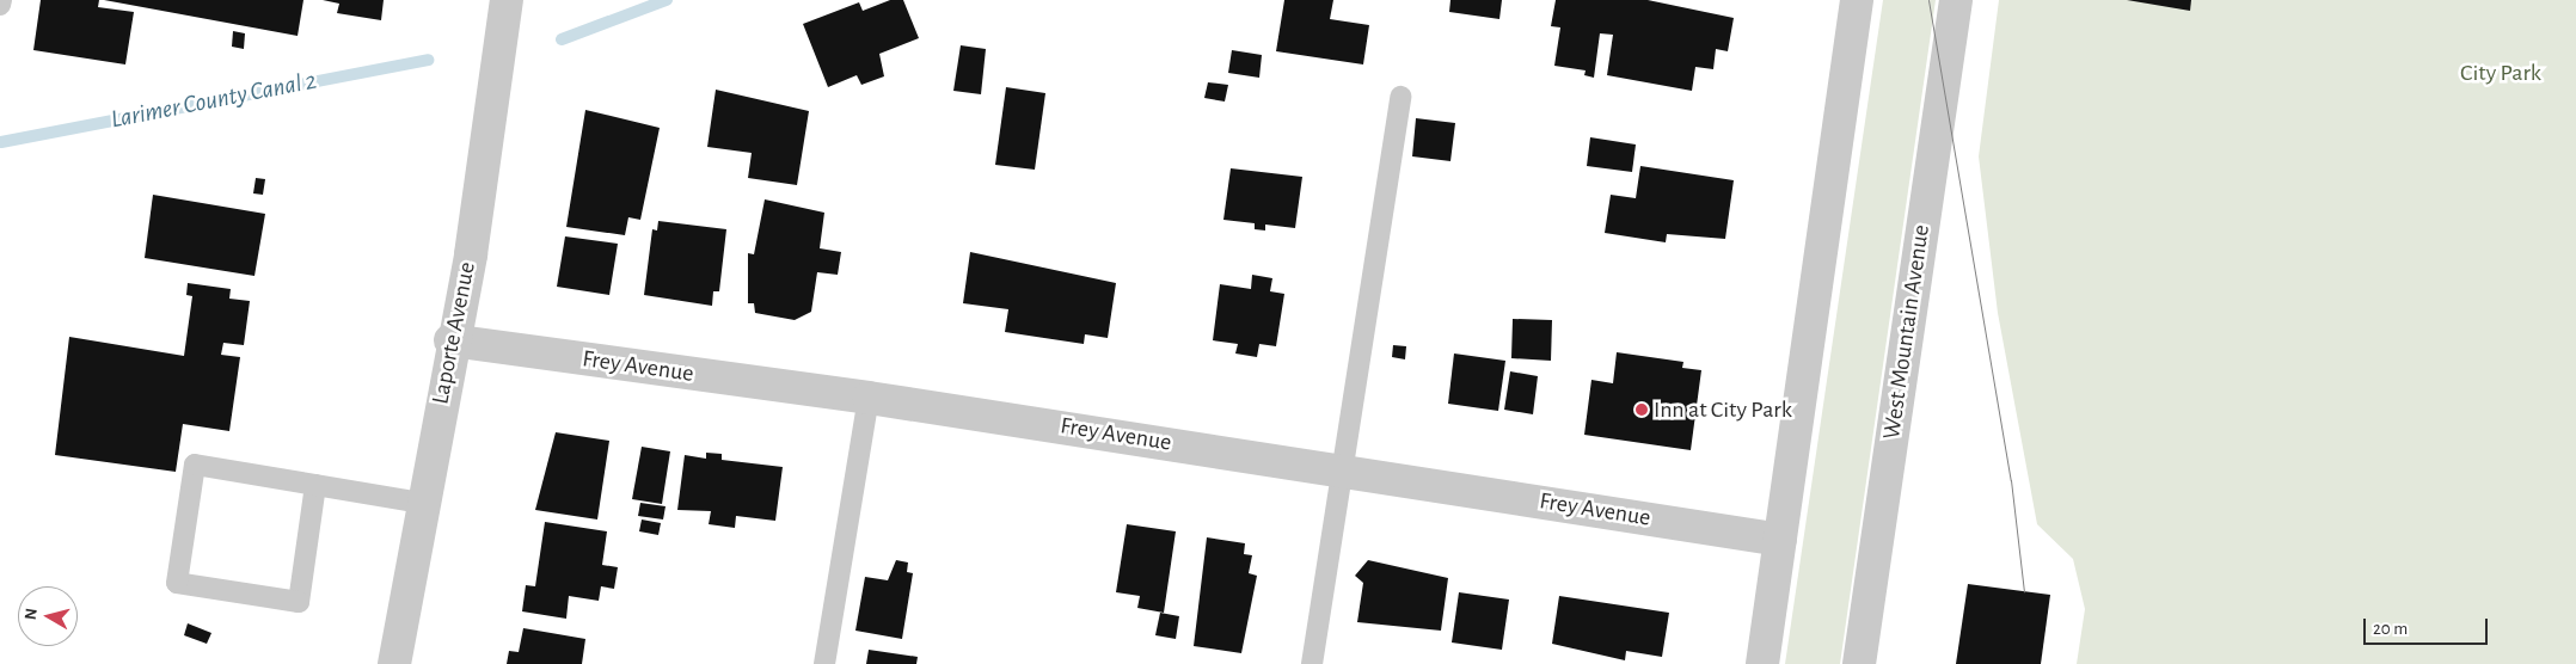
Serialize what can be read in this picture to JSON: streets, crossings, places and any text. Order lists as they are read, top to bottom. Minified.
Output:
{"streets":{"street":["West Mountain Avenue","Laporte Avenue","Frey Avenue"]},"crossings":[["Laporte Avenue","Frey Avenue"]],"water":["Larimer County Canal 2"],"parks":["City Park"],"places":["Inn at City Park"],"scale_bar":"20 m","north":"left"}
